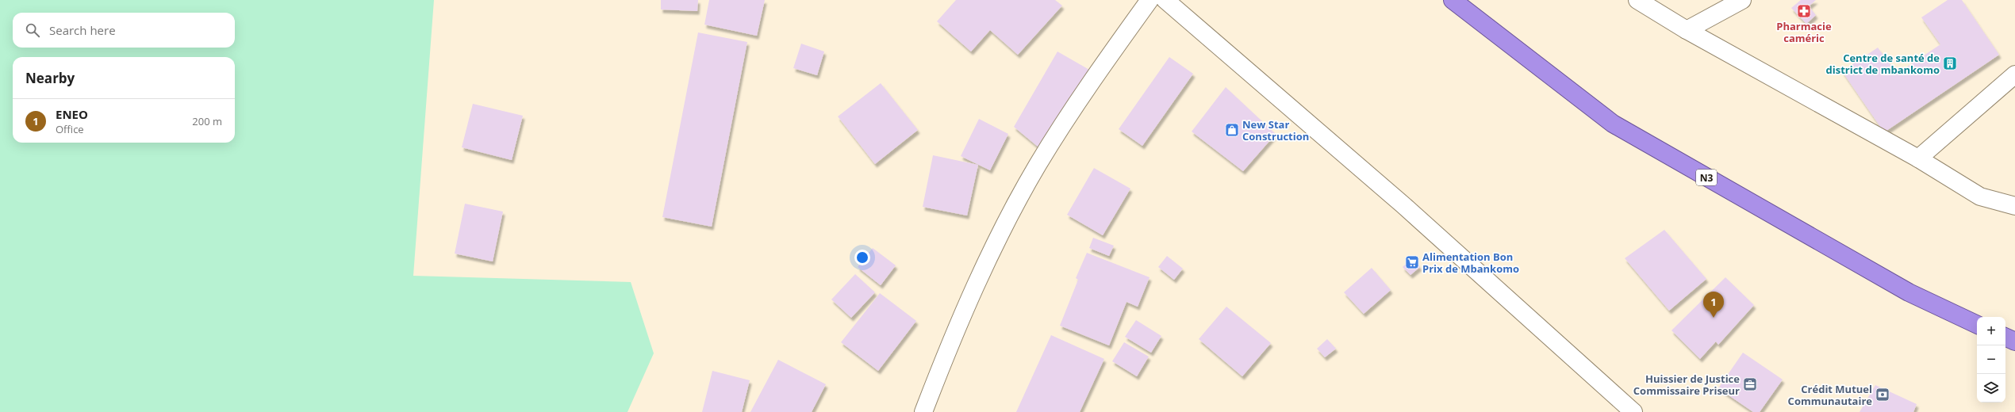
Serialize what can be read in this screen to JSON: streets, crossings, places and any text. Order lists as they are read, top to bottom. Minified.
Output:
{"streets":{"highway":["N3"]},"places":{"pharmacy":["Pharmacie caméric"],"building":["Centre de santé de district de mbankomo"],"shop":["New Star Construction"],"supermarket":["Alimentation Bon Prix de Mbankomo"],"office":["Huissier de Justice Commissaire Priseur"],"bank":["Crédit Mutuel Communautaire"]},"page":{"search":"Search here","heading":"Nearby","list":[{"mark":"1","name":"ENEO","note":"Office","value":"200 m"}],"pins":"1","map_buttons":["+","−"]}}
